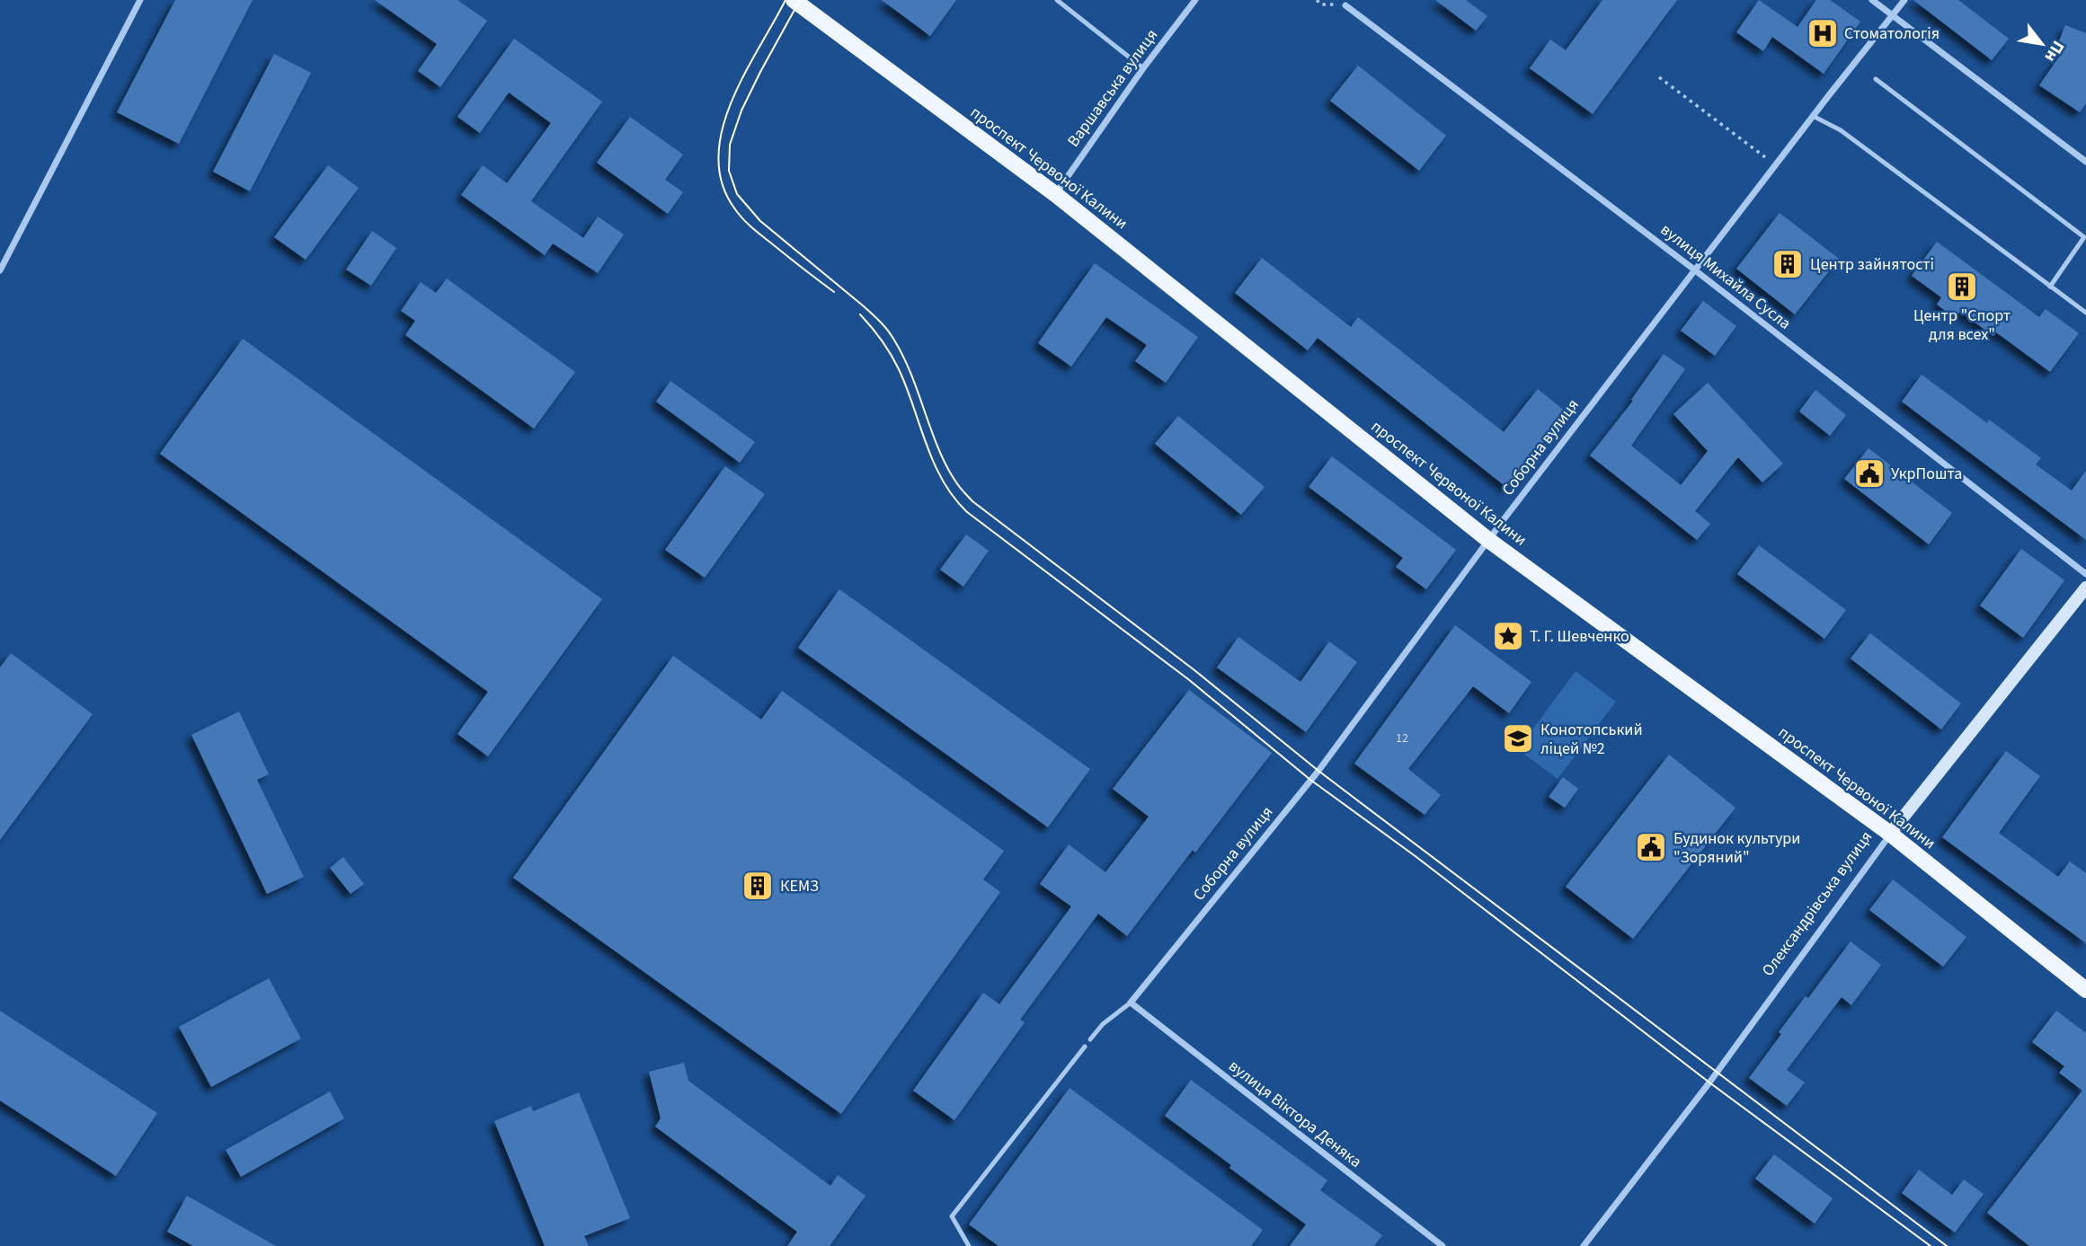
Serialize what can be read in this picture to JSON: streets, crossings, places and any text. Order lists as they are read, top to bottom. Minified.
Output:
{"streets":{"main road":["проспект Червоної Калини","Олександрівська вулиця"],"street":["Варшавська вулиця","вулиця Михайла Сусла","Соборна вулиця","вулиця Віктора Деняка"]},"crossings":[["Варшавська вулиця","проспект Червоної Калини"],["проспект Червоної Калини","Соборна вулиця"],["проспект Червоної Калини","Олександрівська вулиця"],["вулиця Михайла Сусла","Соборна вулиця"],["Соборна вулиця","вулиця Віктора Деняка"]],"places":{"hospital":["Стоматологія"],"building":["Центр зайнятості","Центр \"Спорт для всех\"","КЕМЗ"],"public building":["УкрПошта","Будинок культури \"Зоряний\""],"place":["Т. Г. Шевченко"],"school or university":["Конотопський ліцей №2"]},"house_numbers":["12"],"north":"bottom right"}
